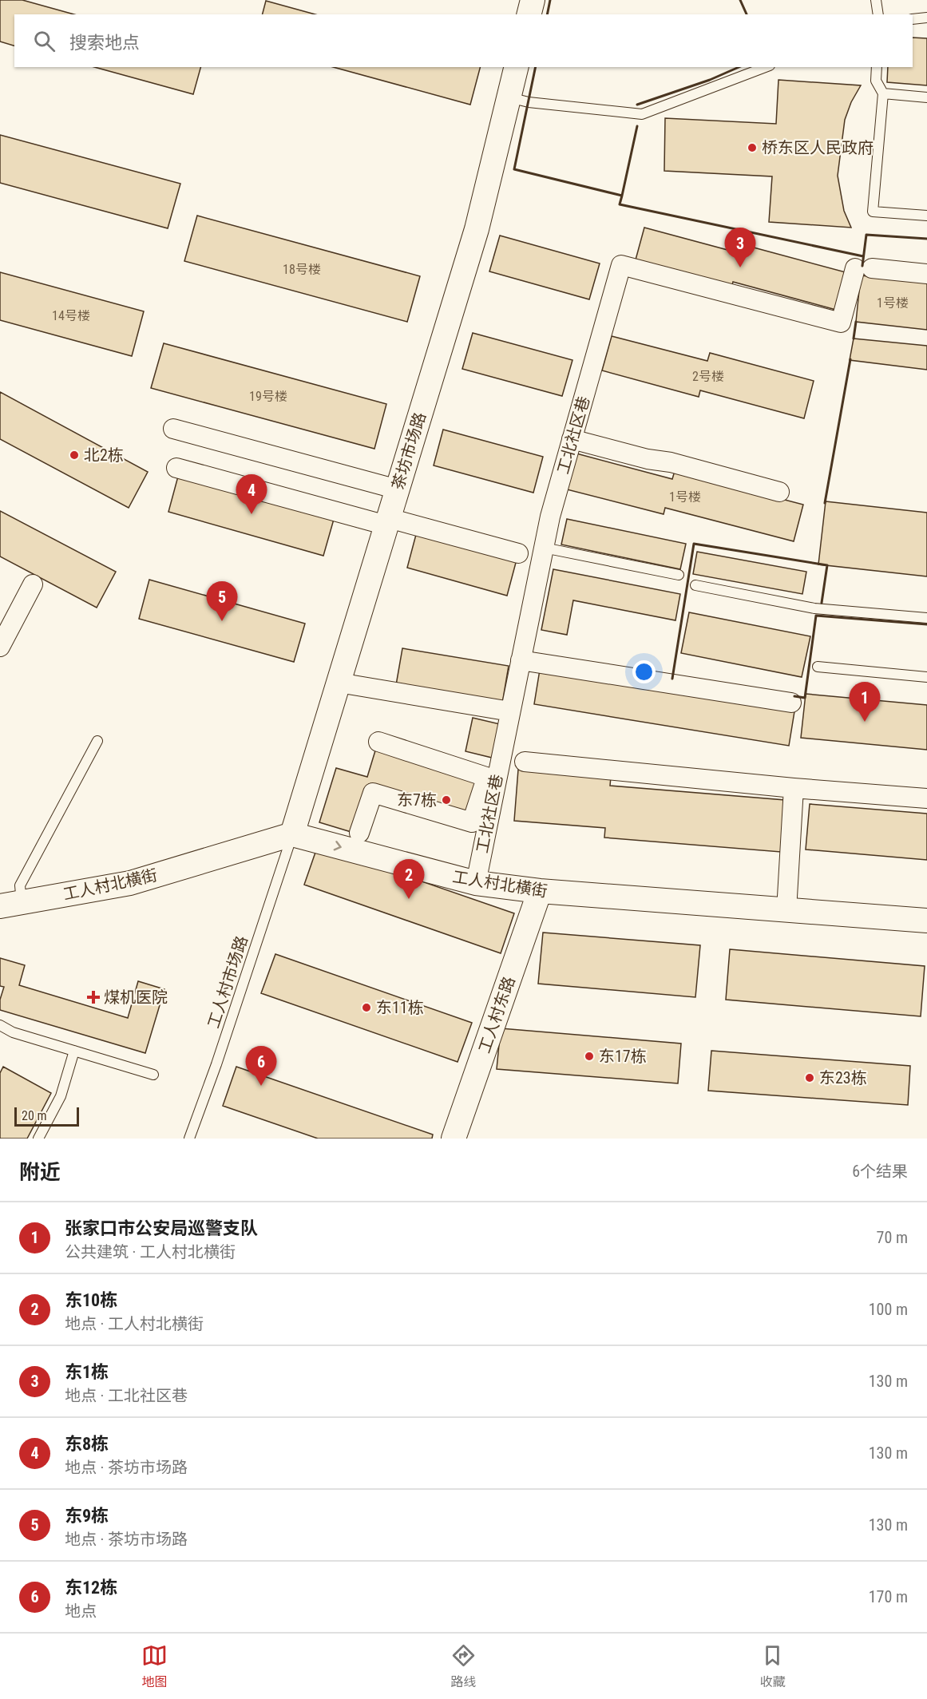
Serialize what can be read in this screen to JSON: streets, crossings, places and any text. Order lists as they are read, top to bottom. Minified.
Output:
{"streets":{"street":["工北社区巷","茶坊市场路","工人村北横街","工人村东路"],"lane":["工人村市场路"]},"crossings":[["工北社区巷","工人村北横街"],["茶坊市场路","工人村北横街"],["茶坊市场路","工人村市场路"],["工人村北横街","工人村市场路"],["工人村北横街","工人村东路"]],"places":{"other":["桥东区人民政府","北2栋","东7栋","东11栋","东17栋","东23栋"],"health":["煤机医院"]},"house_numbers":["18号楼","1号楼","14号楼","2号楼","19号楼","1号楼"],"scale_bar":"20 m","page":{"search":"搜索地点","pins":["3","4","5","1","2","6"],"scale":"20 m","heading":["附近","6个结果"],"list":[{"mark":"1","name":"张家口市公安局巡警支队","note":"公共建筑 · 工人村北横街","value":"70 m"},{"mark":"2","name":"东10栋","note":"地点 · 工人村北横街","value":"100 m"},{"mark":"3","name":"东1栋","note":"地点 · 工北社区巷","value":"130 m"},{"mark":"4","name":"东8栋","note":"地点 · 茶坊市场路","value":"130 m"},{"mark":"5","name":"东9栋","note":"地点 · 茶坊市场路","value":"130 m"},{"mark":"6","name":"东12栋","note":"地点","value":"170 m"}],"nav":["地图","路线","收藏"]}}
